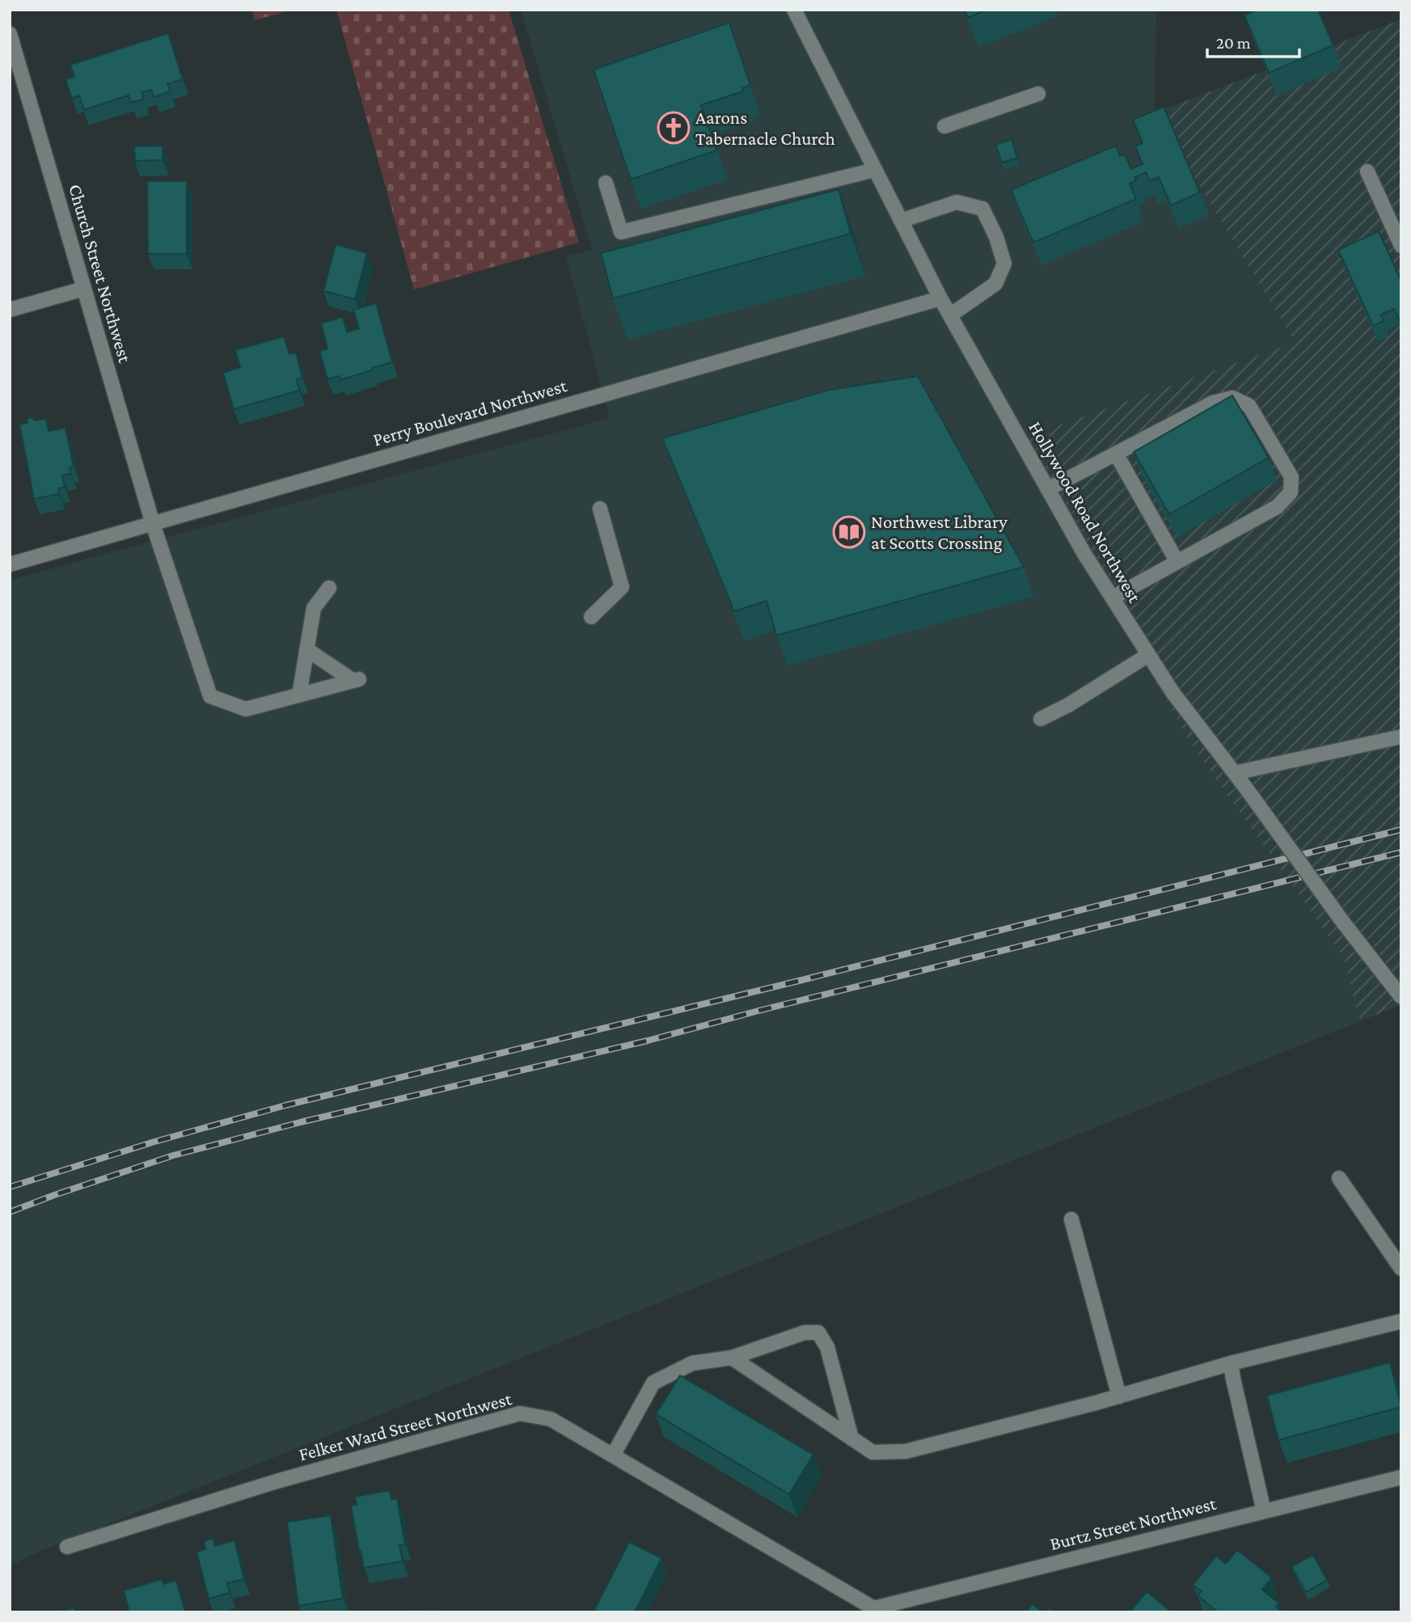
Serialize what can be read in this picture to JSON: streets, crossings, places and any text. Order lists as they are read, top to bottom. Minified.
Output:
{"streets":{"street":["Church Street Northwest","Perry Boulevard Northwest","Hollywood Road Northwest","Felker Ward Street Northwest","Burtz Street Northwest"]},"crossings":[["Church Street Northwest","Perry Boulevard Northwest"],["Perry Boulevard Northwest","Hollywood Road Northwest"],["Felker Ward Street Northwest","Burtz Street Northwest"]],"places":{"church":["Aarons Tabernacle Church"],"library":["Northwest Library at Scotts Crossing"]},"scale_bar":"20 m"}
